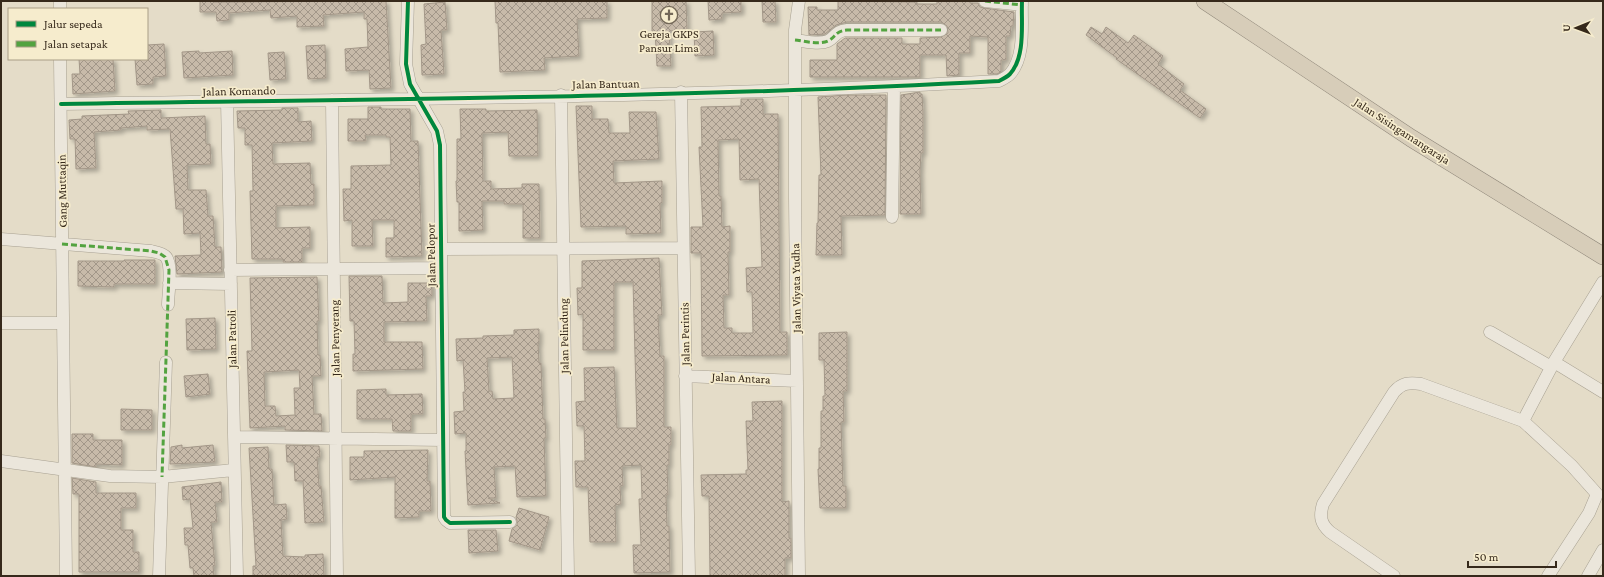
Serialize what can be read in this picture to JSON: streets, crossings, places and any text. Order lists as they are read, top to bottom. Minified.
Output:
{"streets":{"highway":["Jalan Sisingamangaraja"],"street":["Jalan Bantuan","Jalan Komando","Gang Muttaqin","Jalan Pelopor","Jalan Viyata Yudha","Jalan Perintis","Jalan Pelindung","Jalan Penyerang","Jalan Patroli","Jalan Antara"]},"crossings":[["Jalan Bantuan","Jalan Komando"],["Jalan Bantuan","Jalan Pelopor"],["Jalan Bantuan","Jalan Viyata Yudha"],["Jalan Bantuan","Jalan Perintis"],["Jalan Bantuan","Jalan Pelindung"],["Jalan Komando","Gang Muttaqin"],["Jalan Komando","Jalan Pelopor"],["Jalan Komando","Jalan Penyerang"],["Jalan Komando","Jalan Patroli"],["Jalan Viyata Yudha","Jalan Antara"],["Jalan Perintis","Jalan Antara"]],"places":{"church":["Gereja GKPS Pansur Lima"]},"legend":["Jalur sepeda","Jalan setapak"],"scale_bar":"50 m","north":"left"}
